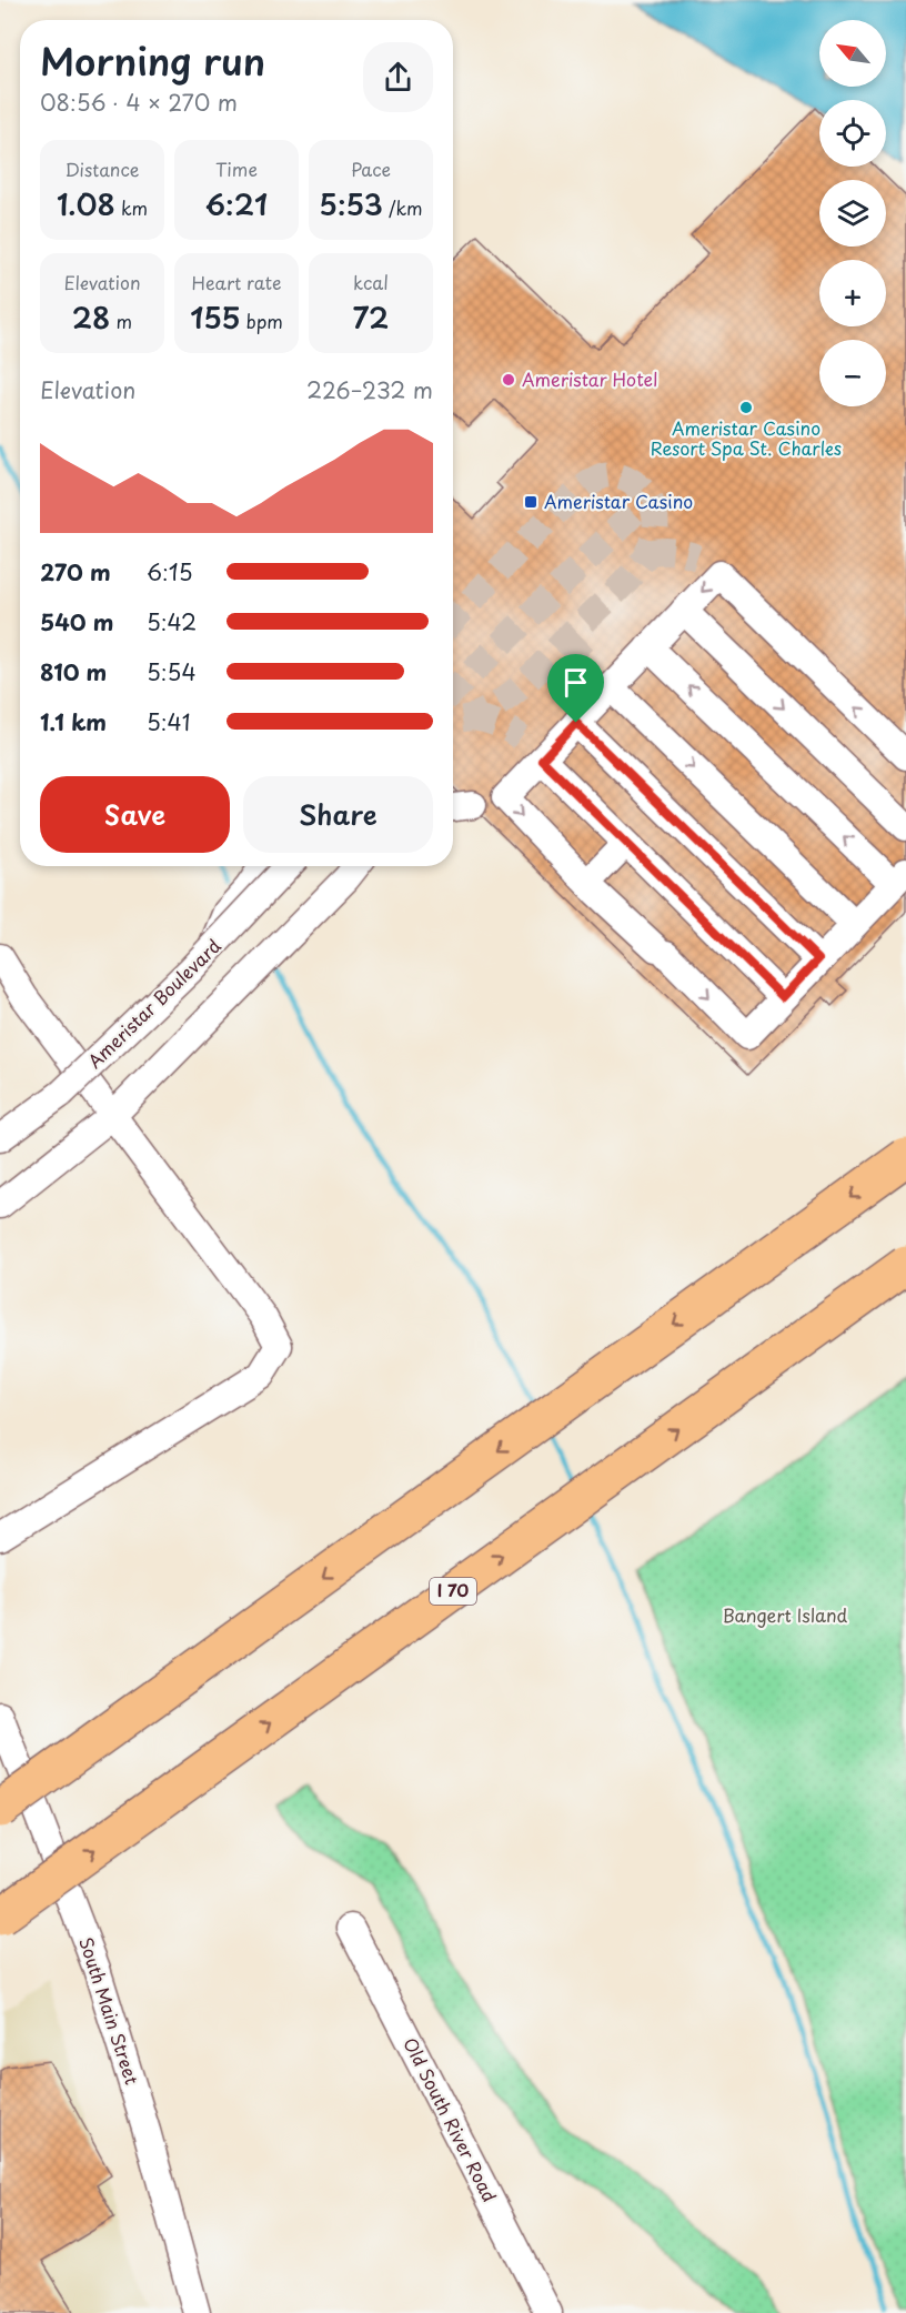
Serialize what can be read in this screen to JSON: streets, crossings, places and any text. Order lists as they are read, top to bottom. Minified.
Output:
{"streets":{"highway":["I 70"],"street":["Ameristar Boulevard","South Main Street","Old South River Road"]},"parks":["Bangert Island"],"places":{"other":["Ameristar Hotel","Ameristar Casino Resort Spa St. Charles"],"transit":["Ameristar Casino"]},"north":"top left","page":{"map_buttons":["+","−"],"heading":["Morning run","08:56 · 4 × 270 m"],"stats":[["Distance","1.08 km"],["Time","6:21"],["Pace","5:53 /km"],["Elevation","28 m"],["Heart rate","155 bpm"],["kcal","72"]],"chart":["Elevation","226–232 m"],"list":[{"name":"270 m","note":"6:15"},{"name":"540 m","note":"5:42"},{"name":"810 m","note":"5:54"},{"name":"1.1 km","note":"5:41"}],"buttons":["Save","Share"]}}
